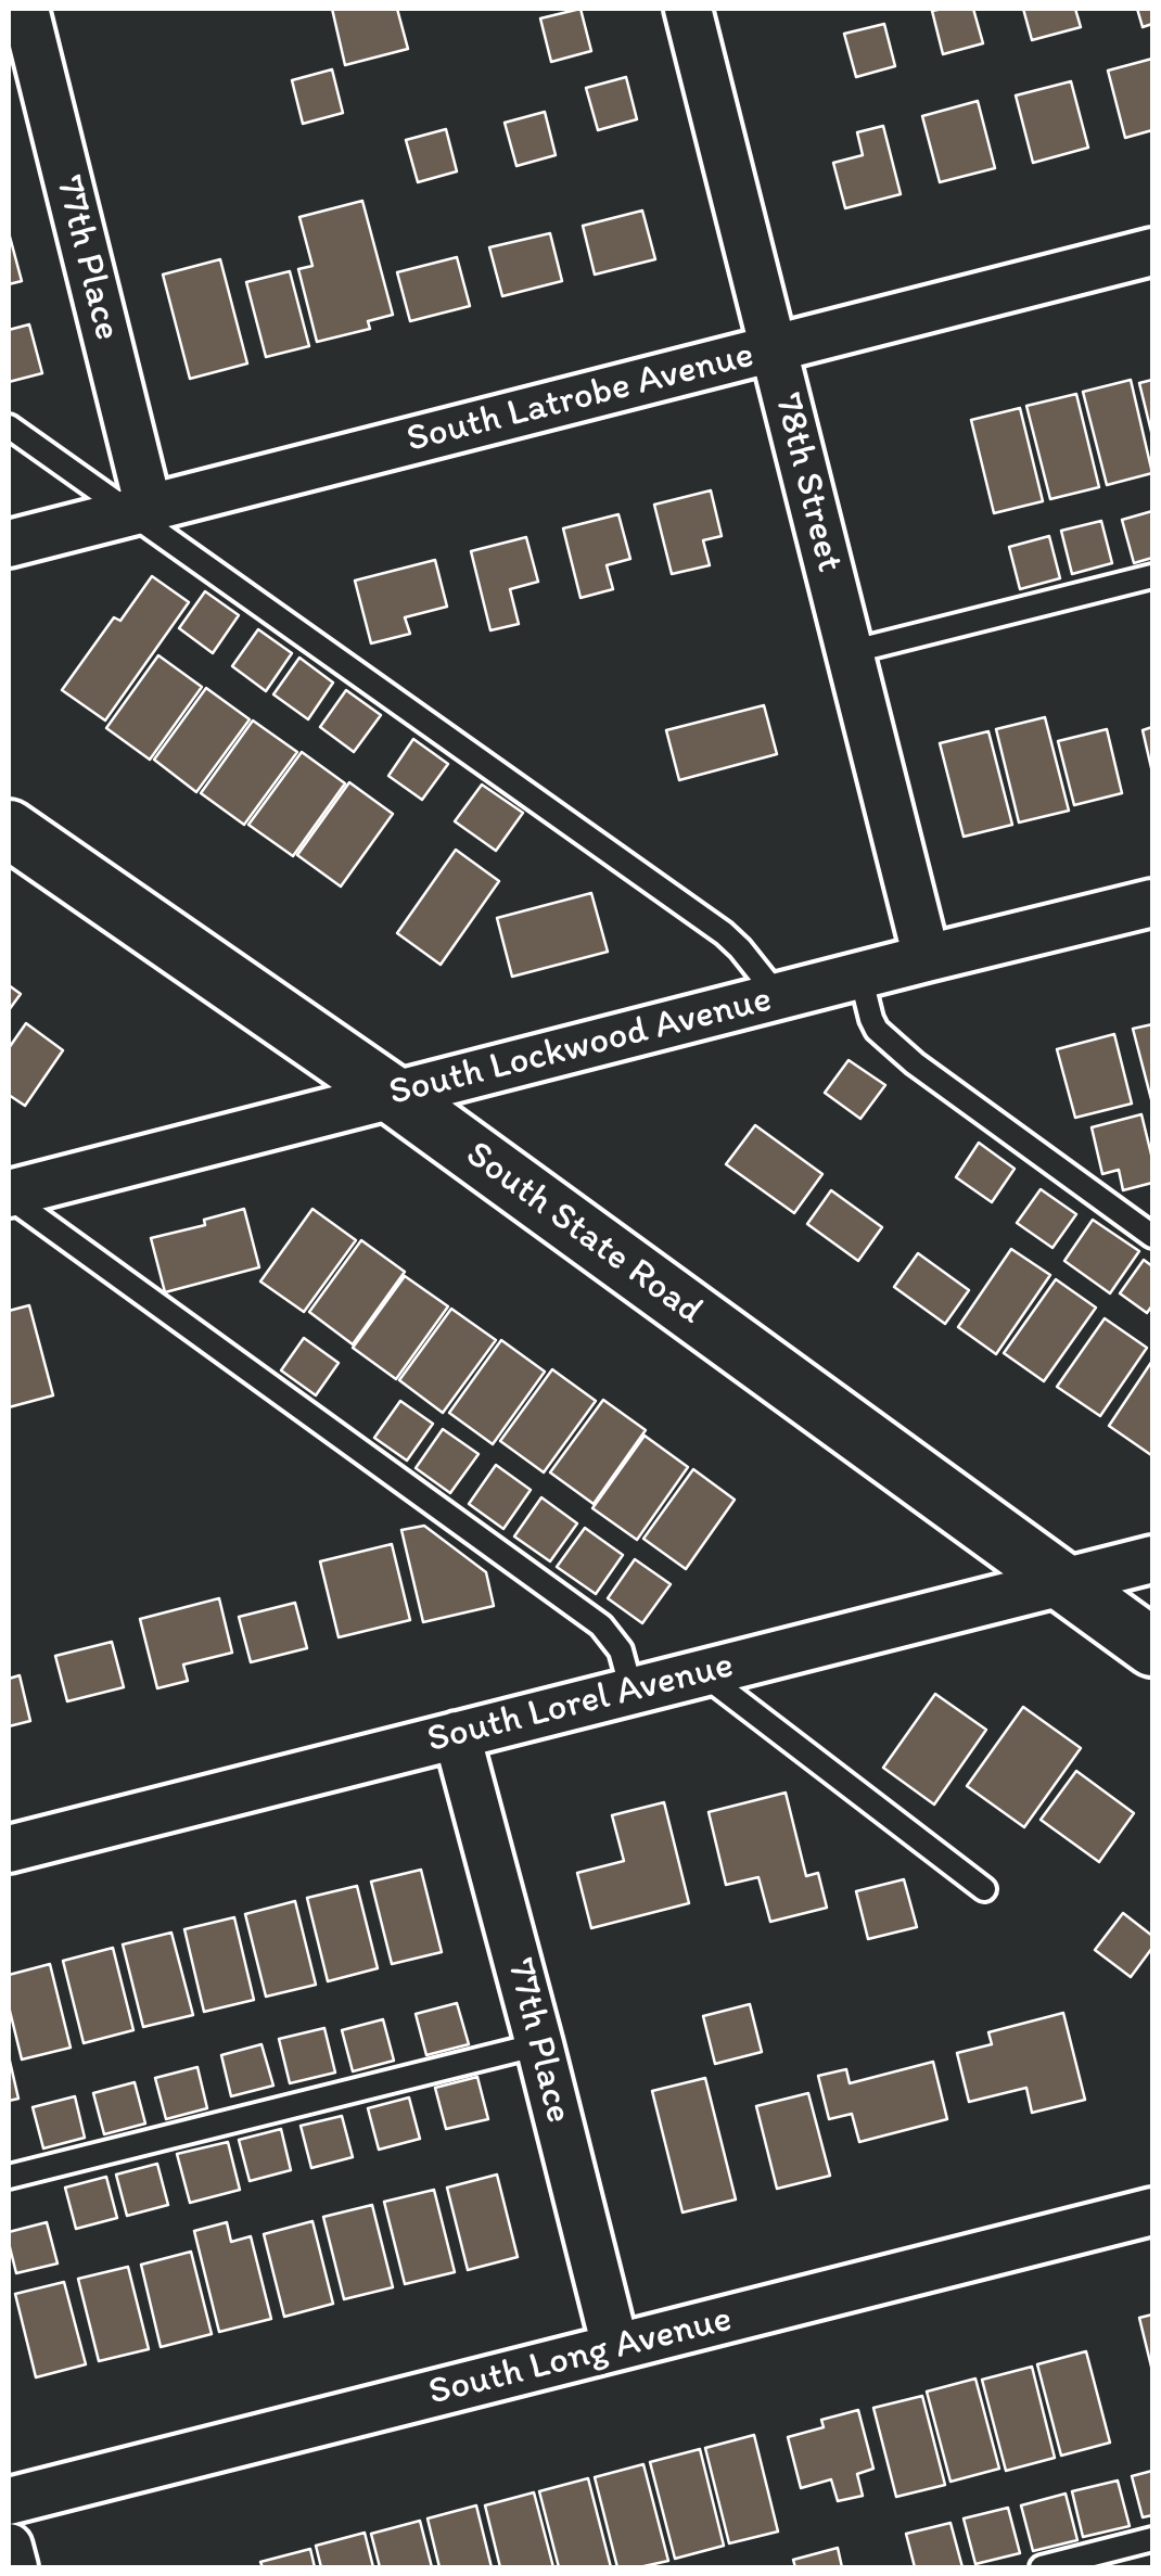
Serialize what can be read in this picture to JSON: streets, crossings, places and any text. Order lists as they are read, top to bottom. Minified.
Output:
{"streets":{"street":["77th Place","South Latrobe Avenue","78th Street","South Lockwood Avenue","South State Road","South Lorel Avenue","South Long Avenue"]},"crossings":[["77th Place","South Latrobe Avenue"],["77th Place","South Lorel Avenue"],["77th Place","South Long Avenue"],["South Latrobe Avenue","78th Street"],["78th Street","South Lockwood Avenue"],["South Lockwood Avenue","South State Road"],["South State Road","South Lorel Avenue"]]}
